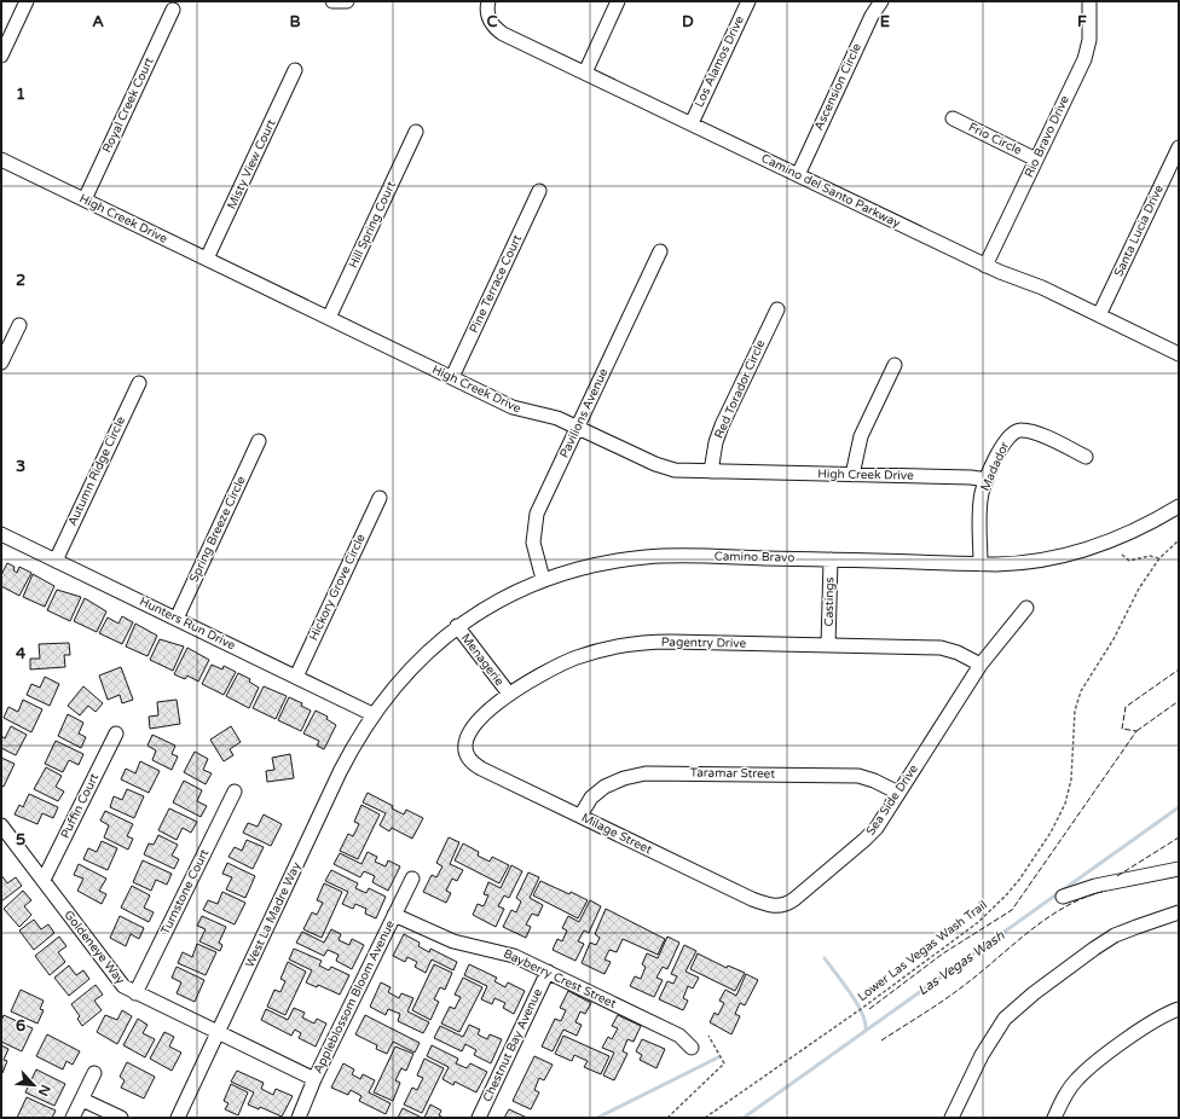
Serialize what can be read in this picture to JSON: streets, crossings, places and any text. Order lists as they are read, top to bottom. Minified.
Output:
{"streets":{"street":["Los Alamos Drive","Ascension Circle","Royal Creek Court","Rio Bravo Drive","Frio Circle","Misty View Court","Camino del Santo Parkway","High Creek Drive","Hill Spring Court","Santa Lucia Drive","Pine Terrace Court","Red Torador Circle","Pavilions Avenue","Madador","Autumn Ridge Circle","Spring Breeze Circle","Camino Bravo","Hickory Grove Circle","Castings","Hunters Run Drive","Pagentry Drive","Menagerie","Taramar Street","Sea Side Drive","Puffin Court","Milage Street","Turnstone Court","West La Madre Way","Goldeneye Way","Bayberry Crest Street","Appleblossom Bloom Avenue","Chestnut Bay Avenue"],"path":["Lower Las Vegas Wash Trail"]},"crossings":[["Los Alamos Drive","Camino del Santo Parkway"],["Ascension Circle","Camino del Santo Parkway"],["Royal Creek Court","High Creek Drive"],["Rio Bravo Drive","Frio Circle"],["Rio Bravo Drive","Camino del Santo Parkway"],["Misty View Court","High Creek Drive"],["Camino del Santo Parkway","Santa Lucia Drive"],["High Creek Drive","Hill Spring Court"],["High Creek Drive","Pine Terrace Court"],["High Creek Drive","Red Torador Circle"],["High Creek Drive","Pavilions Avenue"],["High Creek Drive","Madador"],["Pavilions Avenue","Camino Bravo"],["Madador","Camino Bravo"],["Autumn Ridge Circle","Hunters Run Drive"],["Spring Breeze Circle","Hunters Run Drive"],["Camino Bravo","Castings"],["Camino Bravo","Hunters Run Drive"],["Camino Bravo","Menagerie"],["Camino Bravo","West La Madre Way"],["Hickory Grove Circle","Hunters Run Drive"],["Castings","Pagentry Drive"],["Hunters Run Drive","West La Madre Way"],["Pagentry Drive","Menagerie"],["Pagentry Drive","Sea Side Drive"],["Pagentry Drive","Milage Street"],["Taramar Street","Sea Side Drive"],["Taramar Street","Milage Street"],["Sea Side Drive","Milage Street"],["Puffin Court","Goldeneye Way"],["Turnstone Court","Goldeneye Way"],["West La Madre Way","Goldeneye Way"],["Goldeneye Way","Appleblossom Bloom Avenue"],["Bayberry Crest Street","Appleblossom Bloom Avenue"],["Bayberry Crest Street","Chestnut Bay Avenue"]],"water":["Las Vegas Wash"],"north":"bottom right","grid":{"columns":["A","B","C","D","E","F"],"rows":["1","2","3","4","5","6"]}}
